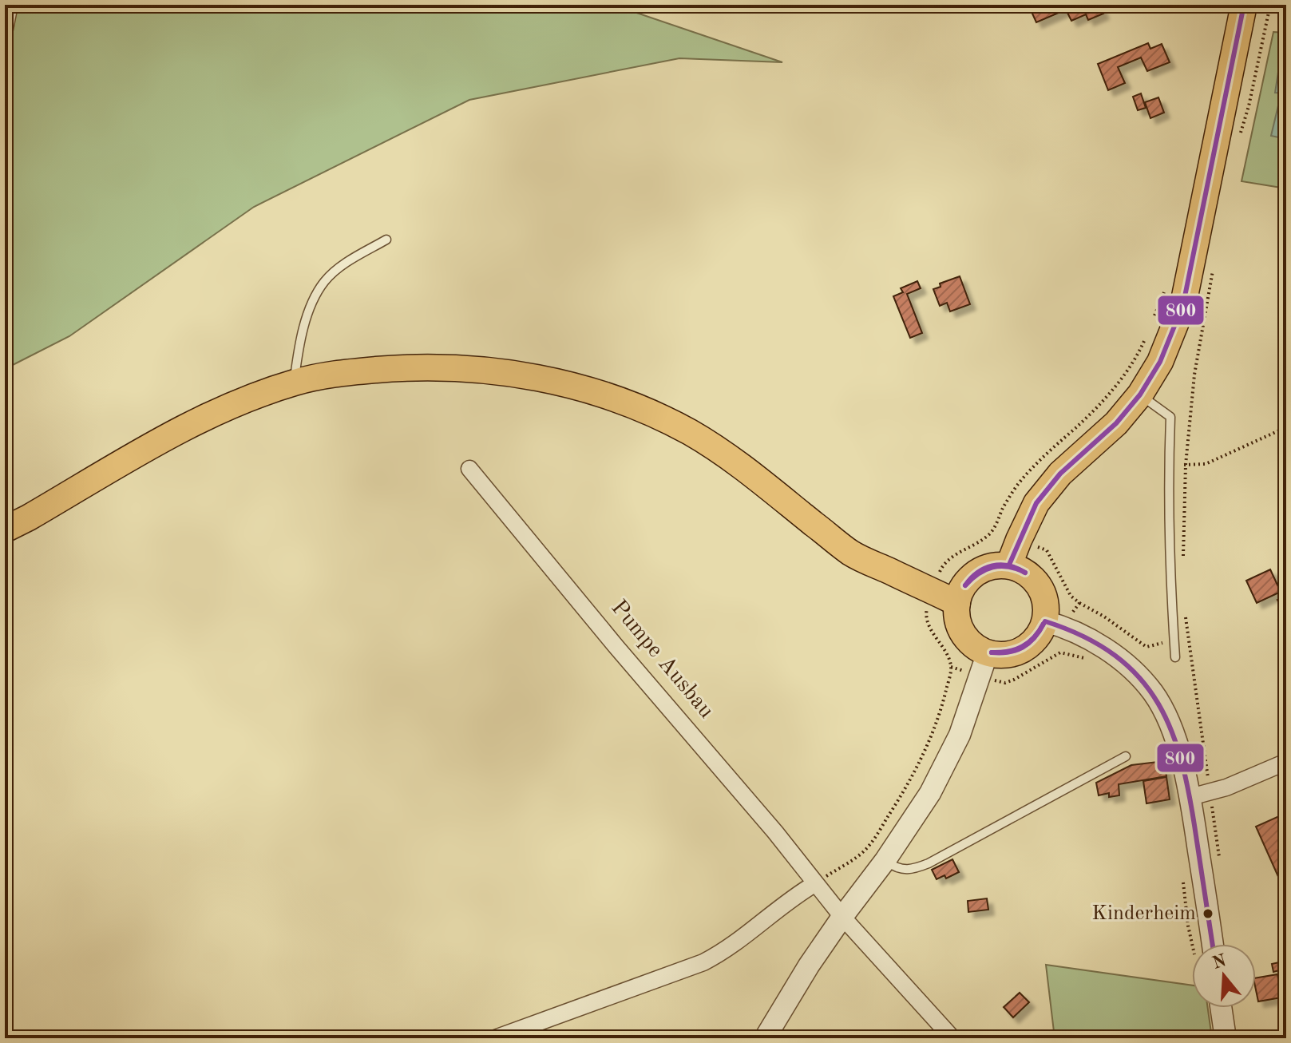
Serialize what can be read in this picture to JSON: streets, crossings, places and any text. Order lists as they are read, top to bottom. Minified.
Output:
{"streets":{"street":["Pumpe Ausbau"]},"places":["Kinderheim"],"lines":["transit line 800"],"north":"top"}
